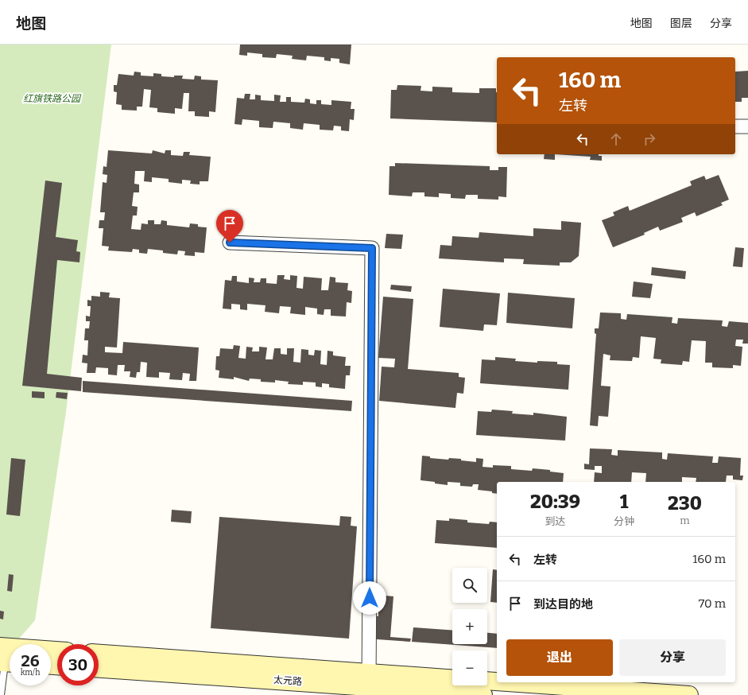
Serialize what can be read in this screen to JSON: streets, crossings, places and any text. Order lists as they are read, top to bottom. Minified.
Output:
{"streets":{"main road":["太元路"]},"parks":["红旗铁路公园"],"page":{"header":"地图","nav":["地图","图层","分享"],"turn":["160 m","左转"],"eta":["20:39","到达","1","分钟","230","m"],"list":[{"name":"左转","value":"160 m"},{"name":"到达目的地","value":"70 m"}],"map_buttons":["+","−"],"buttons":["退出","分享"],"speed":"26 km/h","limit":"30"}}
